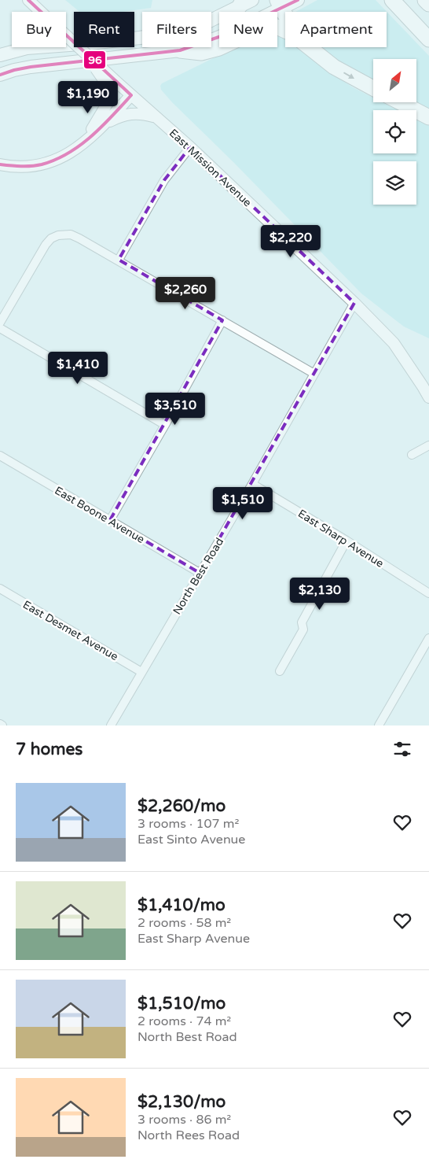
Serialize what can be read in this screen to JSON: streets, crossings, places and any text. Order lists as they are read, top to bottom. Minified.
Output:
{"streets":{"street":["East Mission Avenue","East Boone Avenue","East Sharp Avenue","North Best Road","East Desmet Avenue"]},"crossings":[["East Mission Avenue","North Best Road"],["East Boone Avenue","North Best Road"],["East Sharp Avenue","North Best Road"],["North Best Road","East Desmet Avenue"]],"lines":["transit line 96"],"north":"top right","page":{"chip":["Buy","Rent","Filters","New","Apartment"],"price":["$1,190","$2,220","$2,260","$1,410","$3,510","$1,510","$2,130"],"heading":"7 homes","list":[{"name":"$2,260/mo","note":"3 rooms · 107 m² · East Sinto Avenue"},{"name":"$1,410/mo","note":"2 rooms · 58 m² · East Sharp Avenue"},{"name":"$1,510/mo","note":"2 rooms · 74 m² · North Best Road"},{"name":"$2,130/mo","note":"3 rooms · 86 m² · North Rees Road"}]}}
